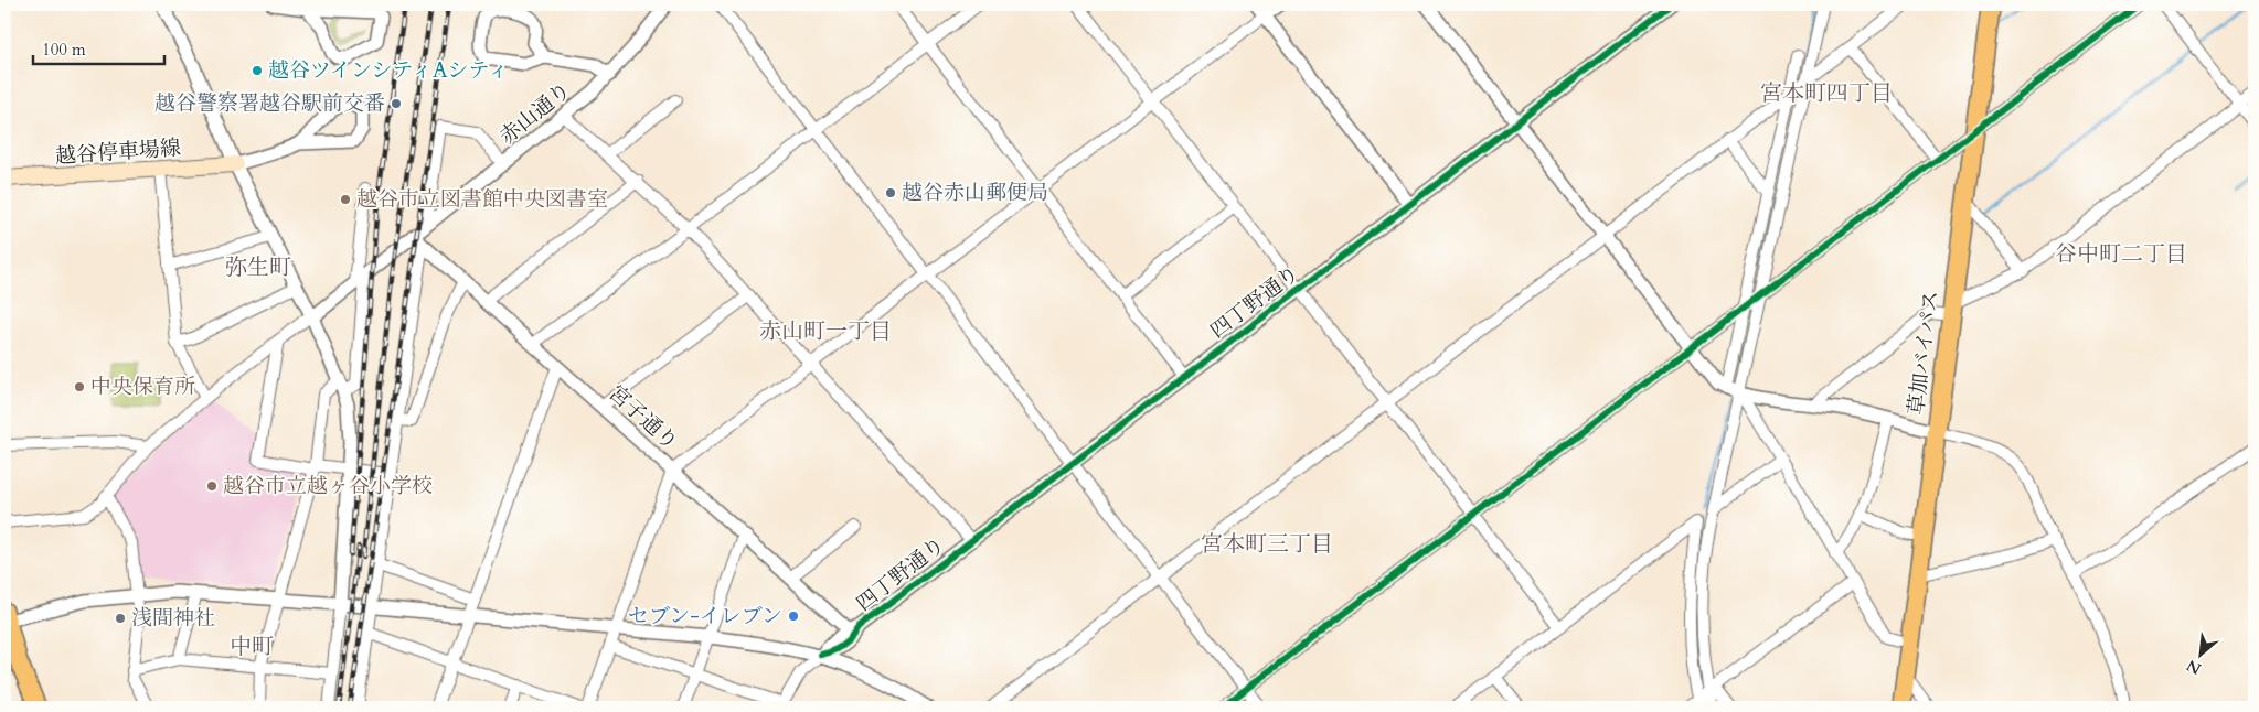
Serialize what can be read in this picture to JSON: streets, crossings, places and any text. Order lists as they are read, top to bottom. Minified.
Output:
{"streets":{"highway":["草加バイパス"],"main road":["越谷停車場線"],"street":["赤山通り","四丁野通り","宮子通り"]},"crossings":[["赤山通り","宮子通り"],["四丁野通り","宮子通り"]],"districts":["宮本町四丁目","谷中町二丁目","弥生町","赤山町一丁目","宮本町三丁目","中町"],"places":["越谷ツインシティAシティ","越谷警察署越谷駅前交番","越谷赤山郵便局","越谷市立図書館中央図書室","中央保育所","越谷市立越ヶ谷小学校","セブン-イレブン","浅間神社"],"scale_bar":"100 m","north":"bottom left"}
